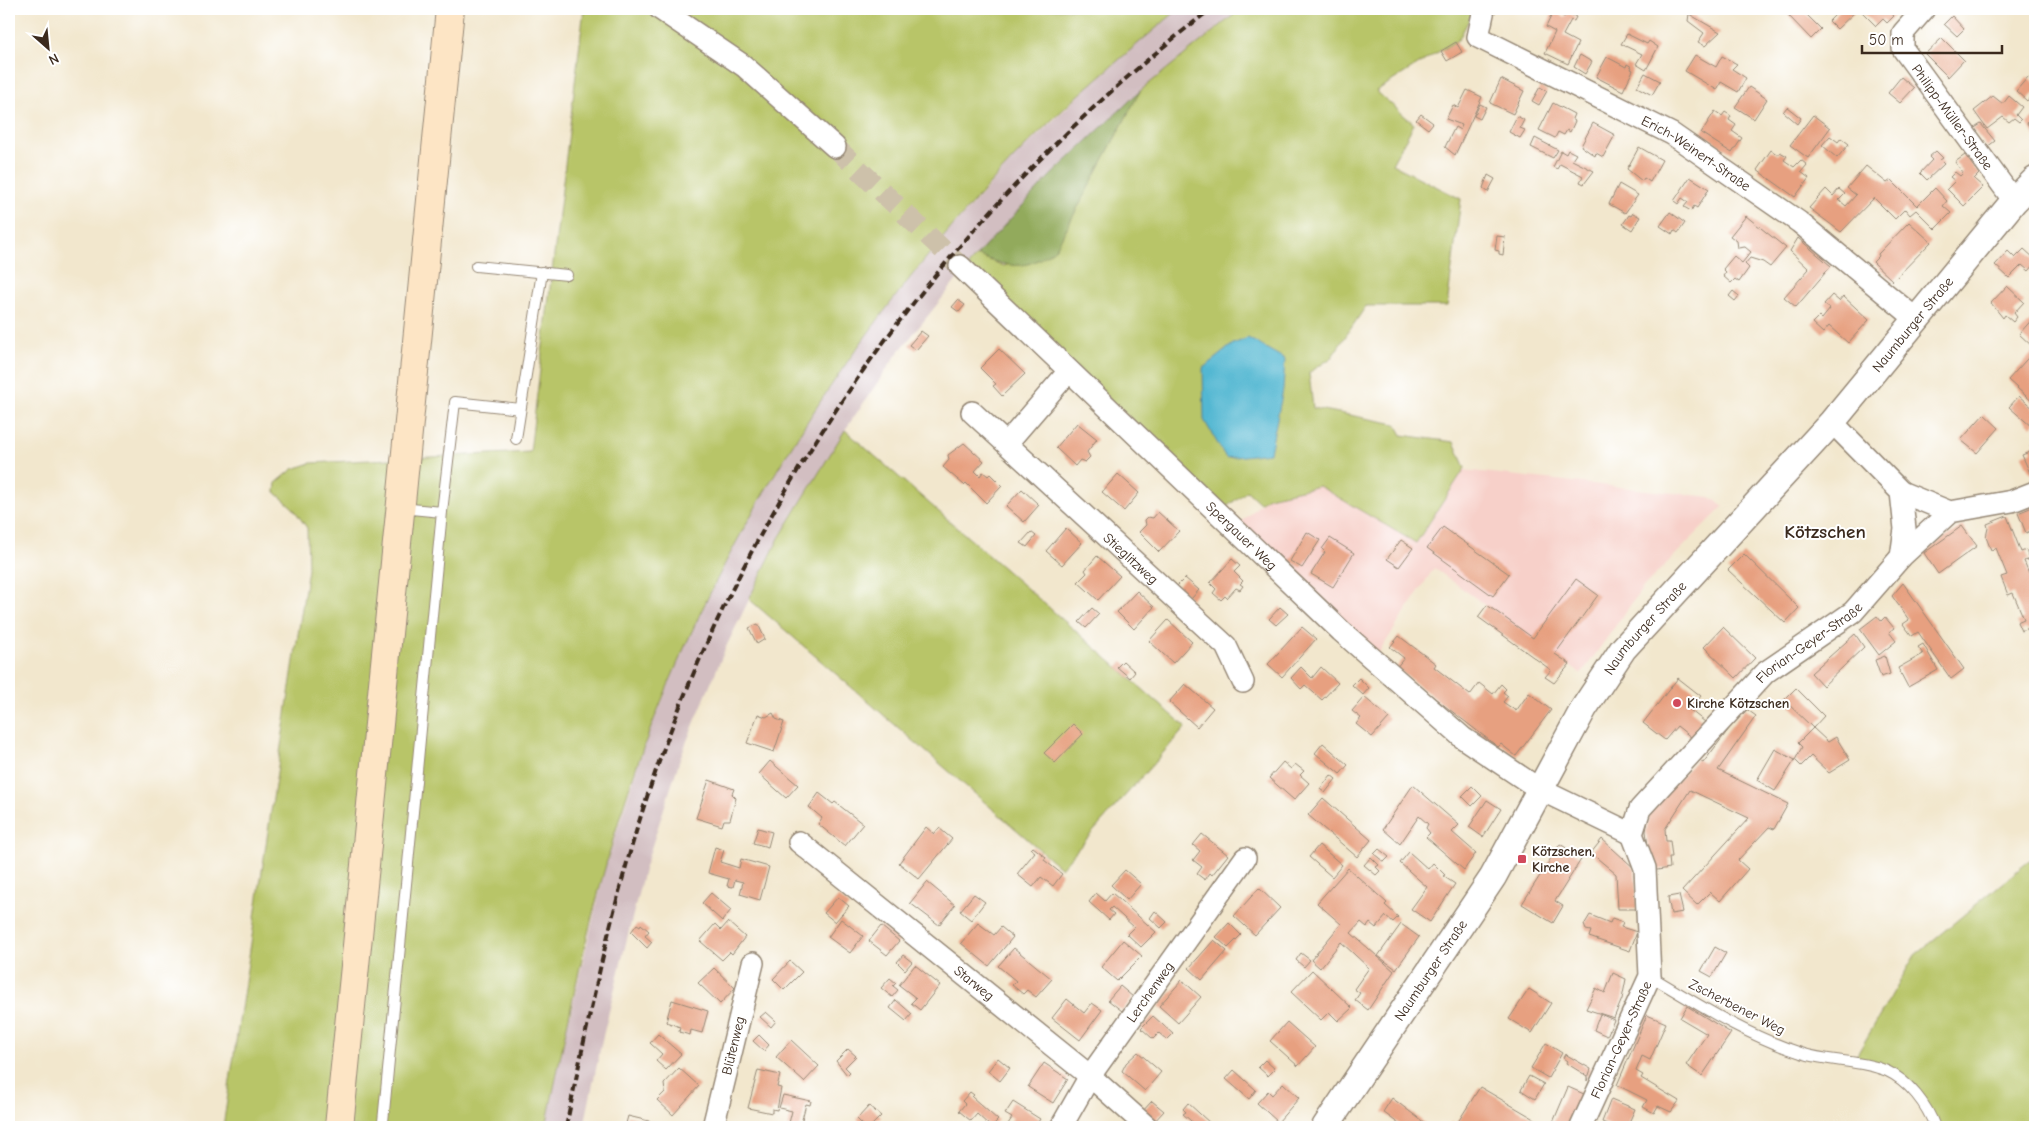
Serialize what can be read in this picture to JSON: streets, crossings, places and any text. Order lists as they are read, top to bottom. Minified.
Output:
{"streets":{"street":["Philipp-Müller-Straße","Erich-Weinert-Straße","Naumburger Straße","Spergauer Weg","Stieglitzweg","Florian-Geyer-Straße","Starweg","Lerchenweg","Blütenweg"],"lane":["Zscherbener Weg"]},"crossings":[["Philipp-Müller-Straße","Naumburger Straße"],["Erich-Weinert-Straße","Naumburger Straße"],["Naumburger Straße","Spergauer Weg"],["Spergauer Weg","Florian-Geyer-Straße"],["Florian-Geyer-Straße","Zscherbener Weg"],["Starweg","Lerchenweg"]],"districts":["Kötzschen"],"places":{"other":["Kirche Kötzschen"],"transit":["Kötzschen, Kirche"]},"scale_bar":"50 m","north":"bottom right"}
